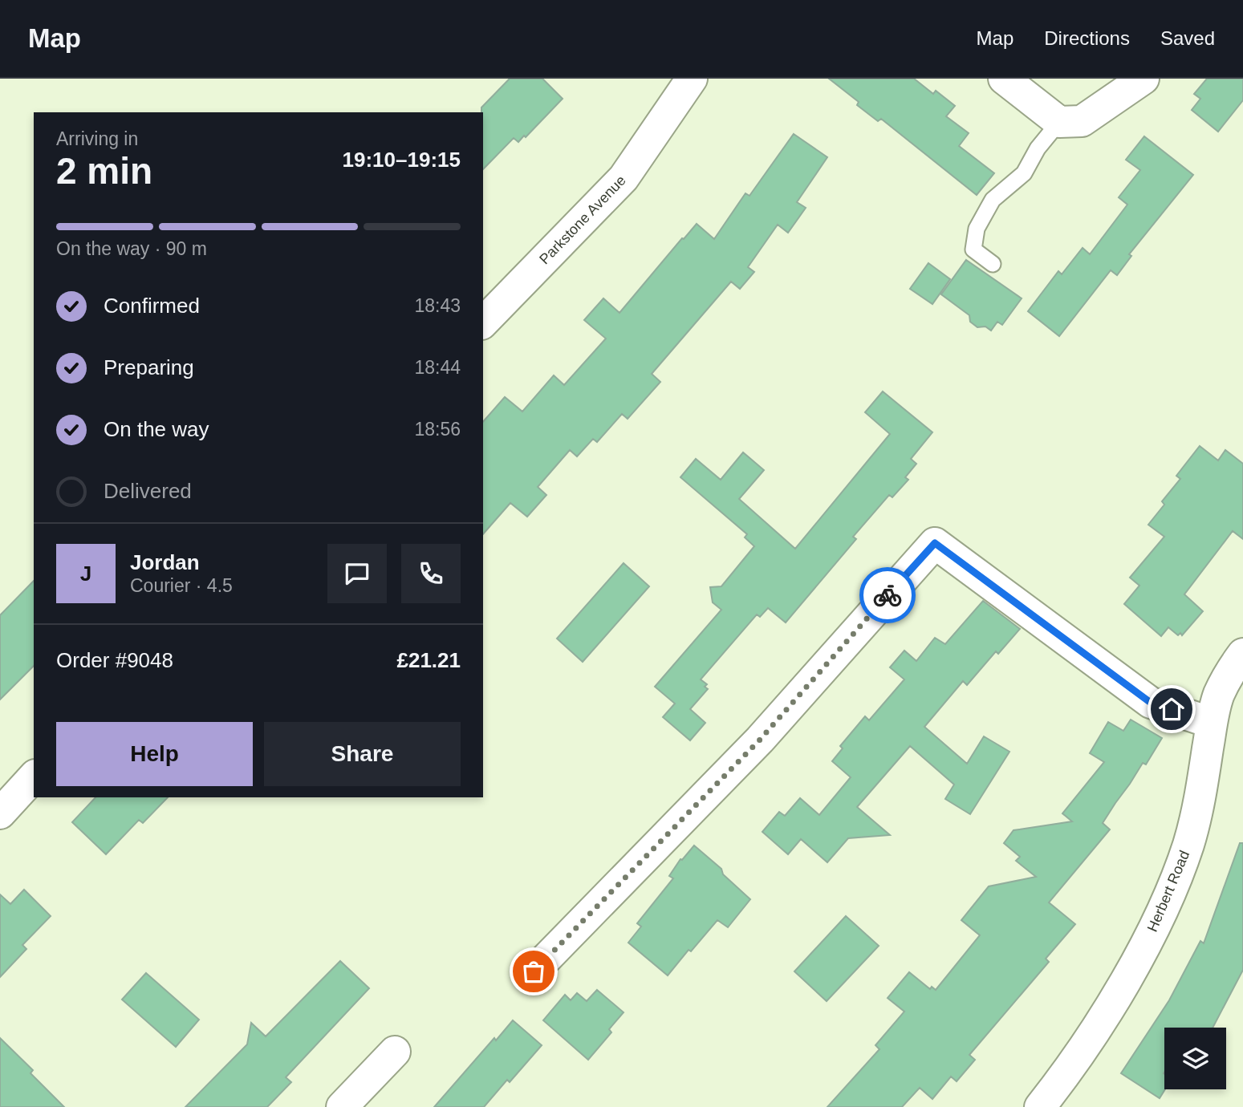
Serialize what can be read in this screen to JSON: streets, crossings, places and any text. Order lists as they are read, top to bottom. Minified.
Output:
{"streets":{"street":["Parkstone Avenue","Herbert Road"]},"page":{"header":"Map","nav":["Map","Directions","Saved"],"heading":["2 min","Arriving in","19:10–19:15"],"panel":["Jordan","Courier · 4.5","Order #9048","£21.21"],"bar":"On the way · 90 m","list":[["Confirmed","18:43"],["Preparing","18:44"],["On the way","18:56"],"Delivered"],"round":"J","buttons":["Help","Share"]}}
